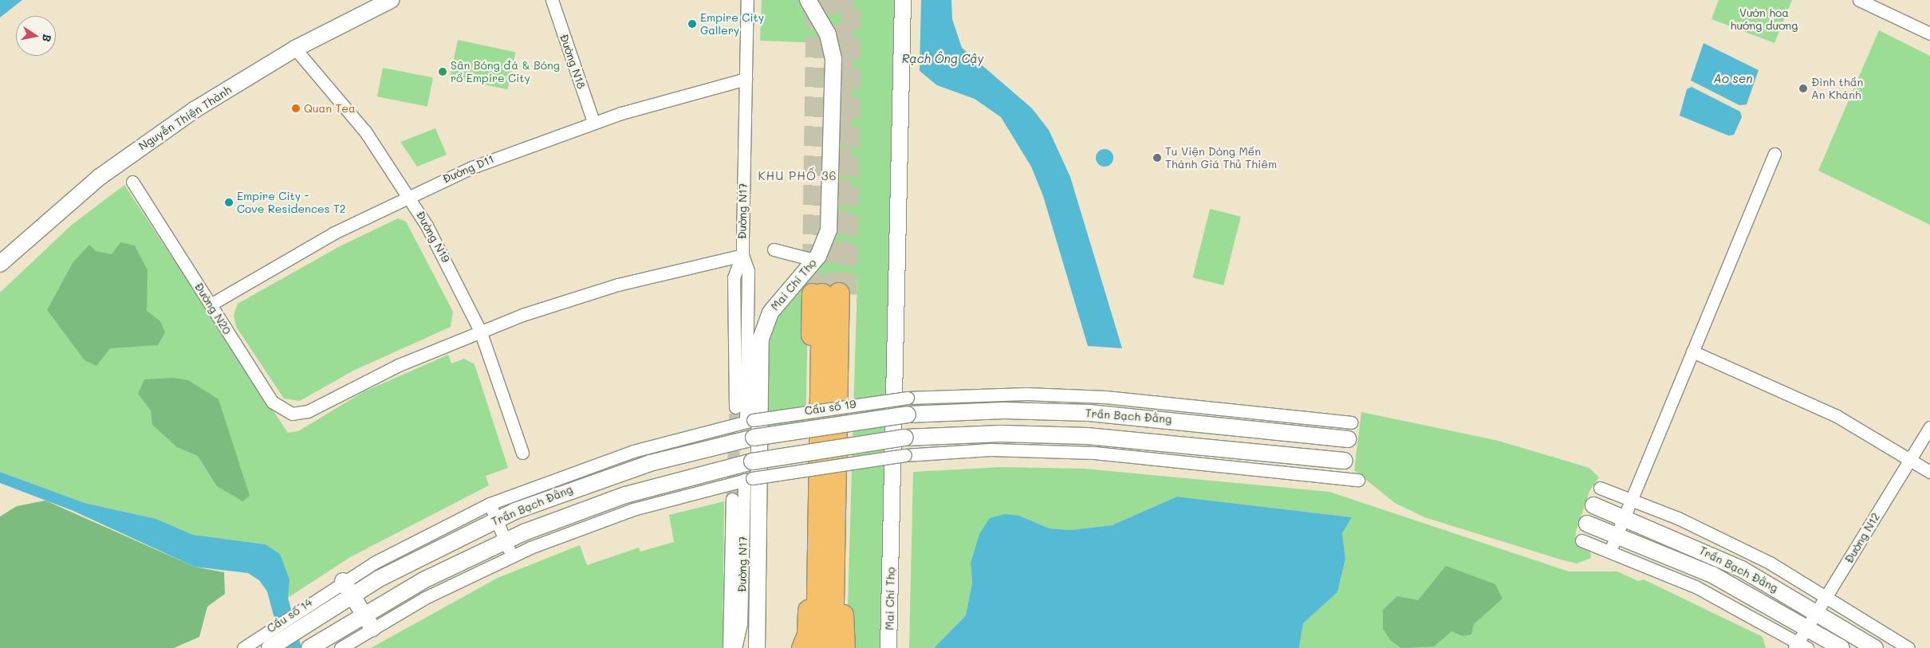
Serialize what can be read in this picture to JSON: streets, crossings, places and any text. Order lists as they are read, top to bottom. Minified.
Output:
{"streets":{"main road":["Mai Chí Thọ"],"street":["Đường N18","Nguyễn Thiện Thành","Đường D11","Đường N17","Đường N19","Đường N20","Cầu số 19","Trần Bạch Đằng","Đường N12","Cầu số 14"]},"crossings":[["Đường N18","Đường D11"],["Nguyễn Thiện Thành","Đường N19"],["Đường D11","Đường N17"],["Đường D11","Đường N19"],["Đường D11","Đường N20"],["Đường N17","Cầu số 19"],["Đường N19","Đường N20"],["Cầu số 19","Trần Bạch Đằng"],["Cầu số 19","Cầu số 14"],["Trần Bạch Đằng","Đường N12"],["Trần Bạch Đằng","Cầu số 14"]],"districts":["KHU PHỐ 36"],"water":["Rạch Ông Cậy","Ao sen"],"parks":["Vườn hoa hướng dương"],"places":["Empire City Gallery","Sân Bóng đá & Bóng rổ Empire City","Đình thần An Khánh","Quan Tea","Tu Viện Dòng Mến Thánh Giá Thủ Thiêm","Empire City - Cove Residences T2"],"north":"right"}
